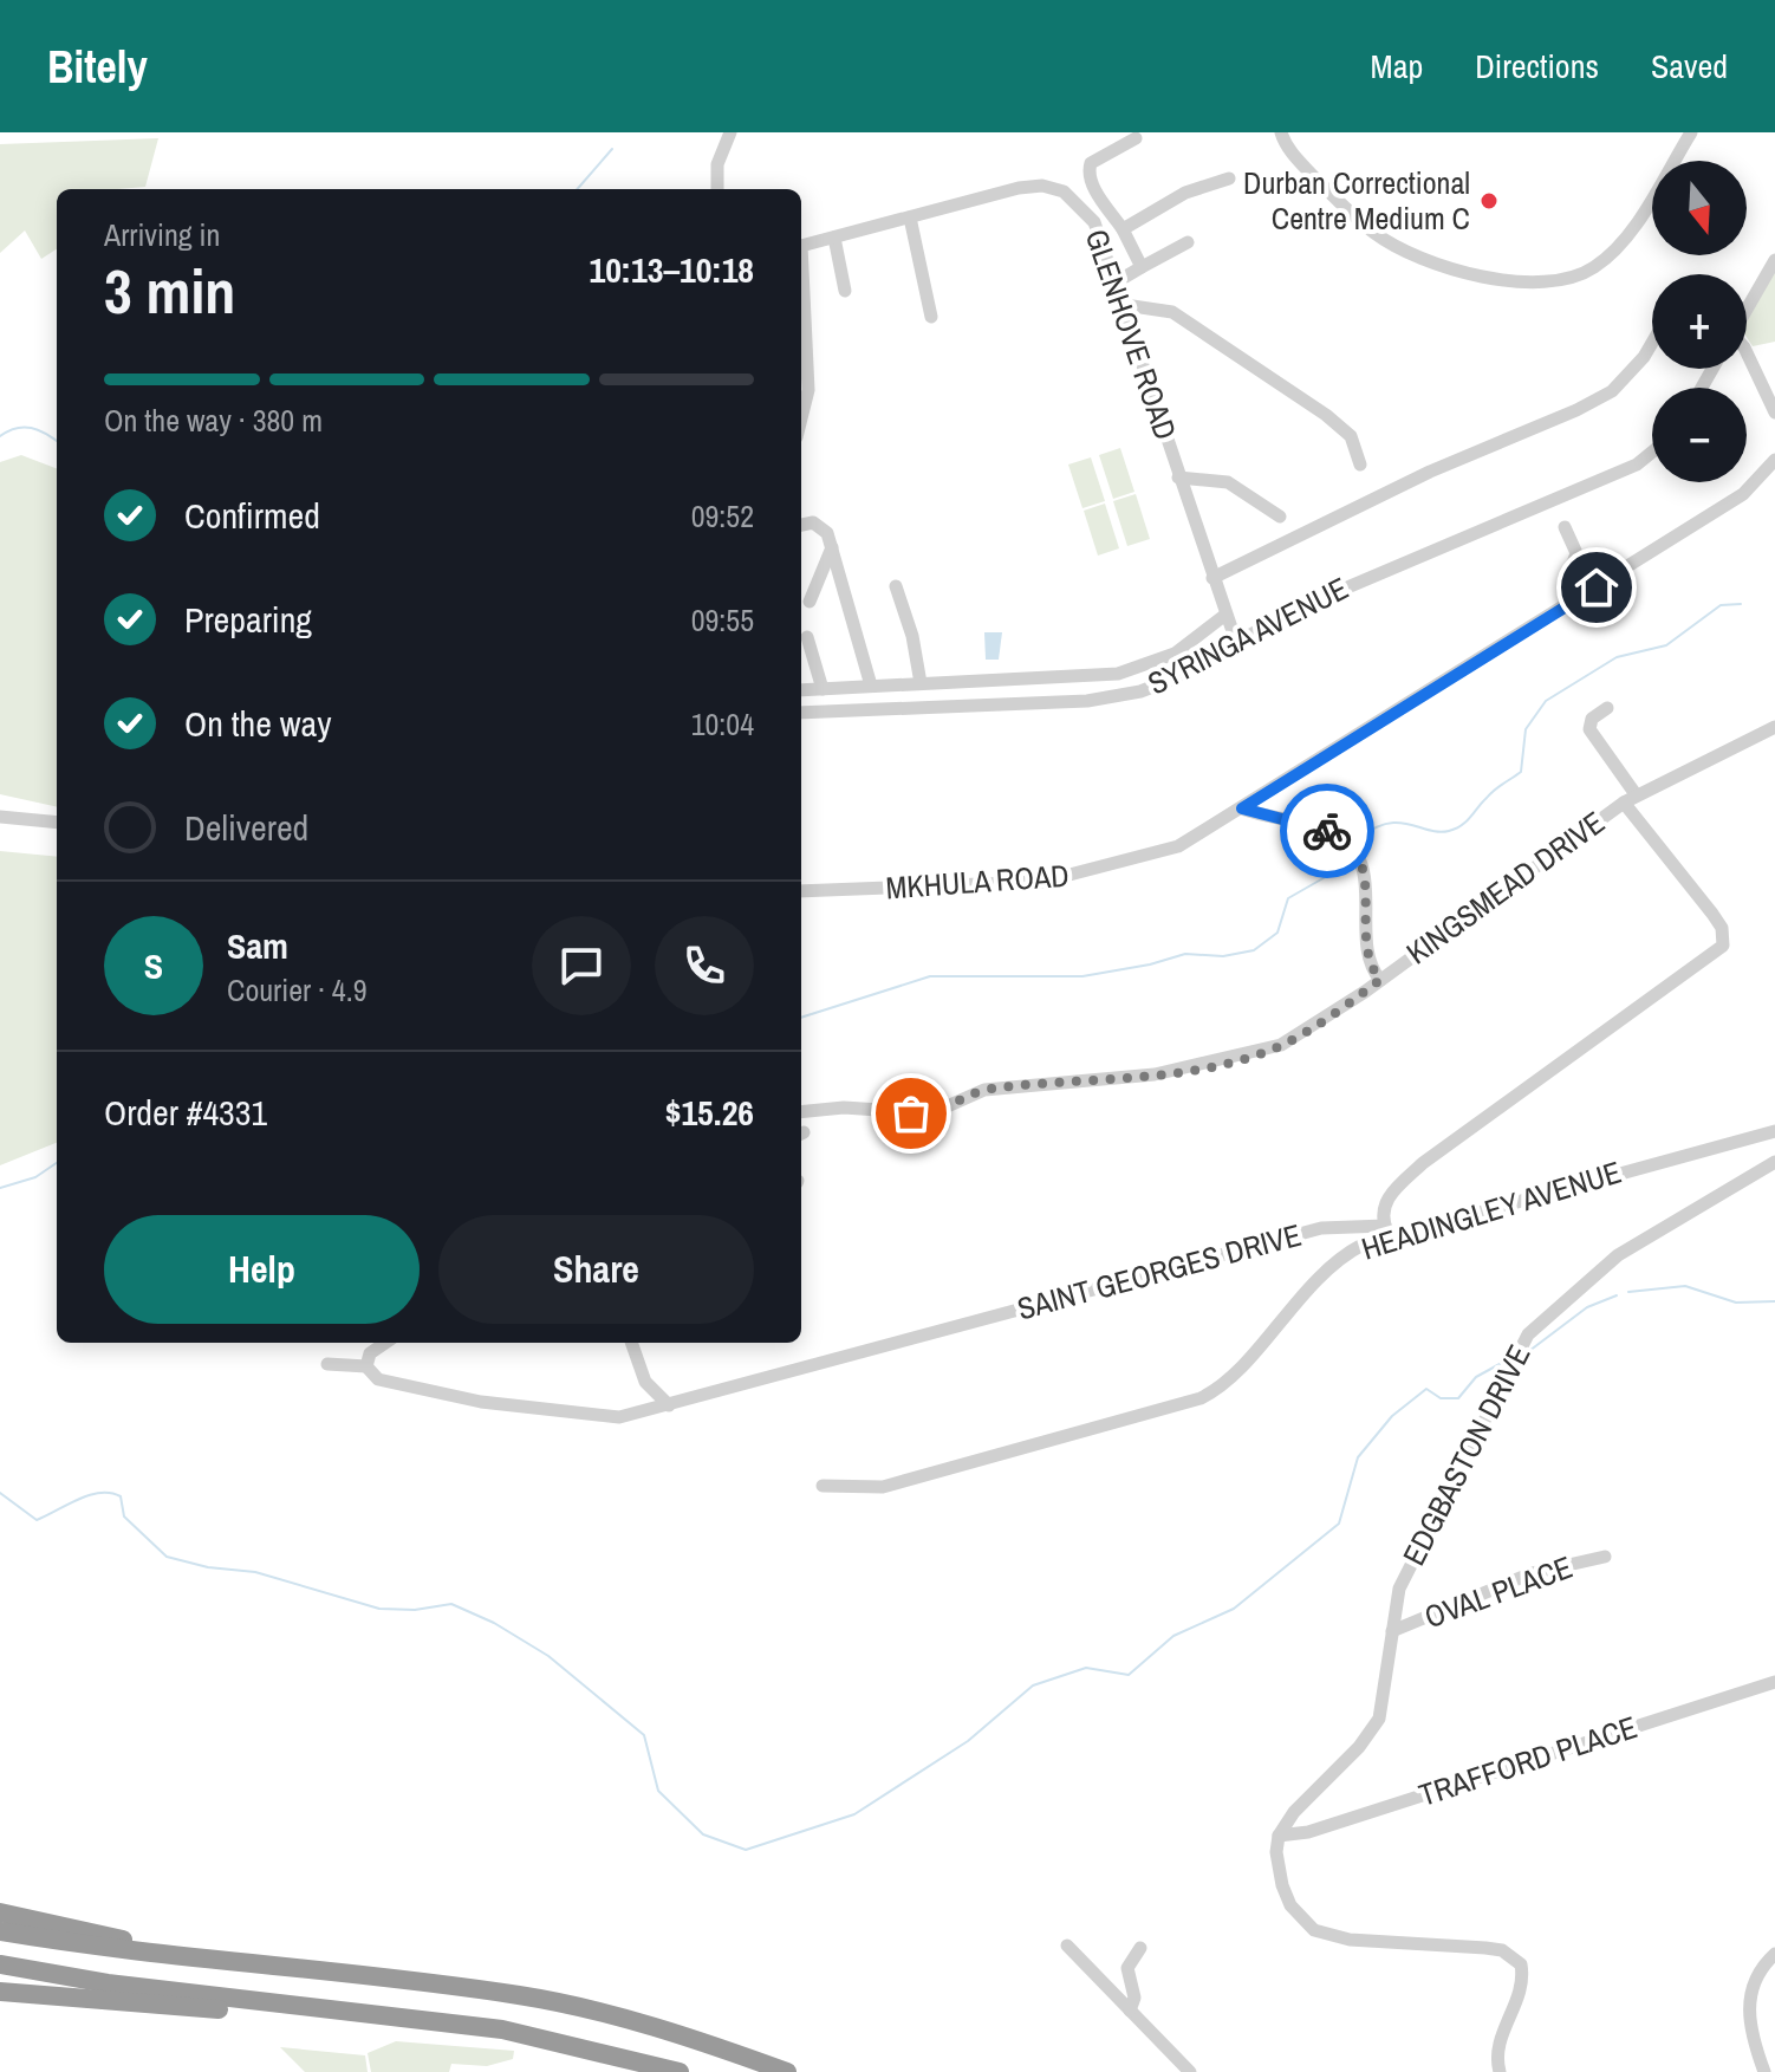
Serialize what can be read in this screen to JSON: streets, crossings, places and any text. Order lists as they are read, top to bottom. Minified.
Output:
{"streets":{"street":["GLENHOVE ROAD","SYRINGA AVENUE","MKHULA ROAD","KINGSMEAD DRIVE","HEADINGLEY AVENUE","SAINT GEORGES DRIVE","EDGBASTON DRIVE","OVAL PLACE","TRAFFORD PLACE"]},"crossings":[["GLENHOVE ROAD","SYRINGA AVENUE"],["HEADINGLEY AVENUE","SAINT GEORGES DRIVE"],["EDGBASTON DRIVE","OVAL PLACE"],["EDGBASTON DRIVE","TRAFFORD PLACE"]],"places":["Durban Correctional Centre Medium C"],"north":"bottom","page":{"header":"Bitely","nav":["Map","Directions","Saved"],"map_buttons":["+","−"],"heading":["3 min","Arriving in","10:13–10:18"],"panel":["Sam","Courier · 4.9","Order #4331","$15.26"],"bar":"On the way · 380 m","list":[["Confirmed","09:52"],["Preparing","09:55"],["On the way","10:04"],"Delivered"],"round":"S","buttons":["Help","Share"]}}
